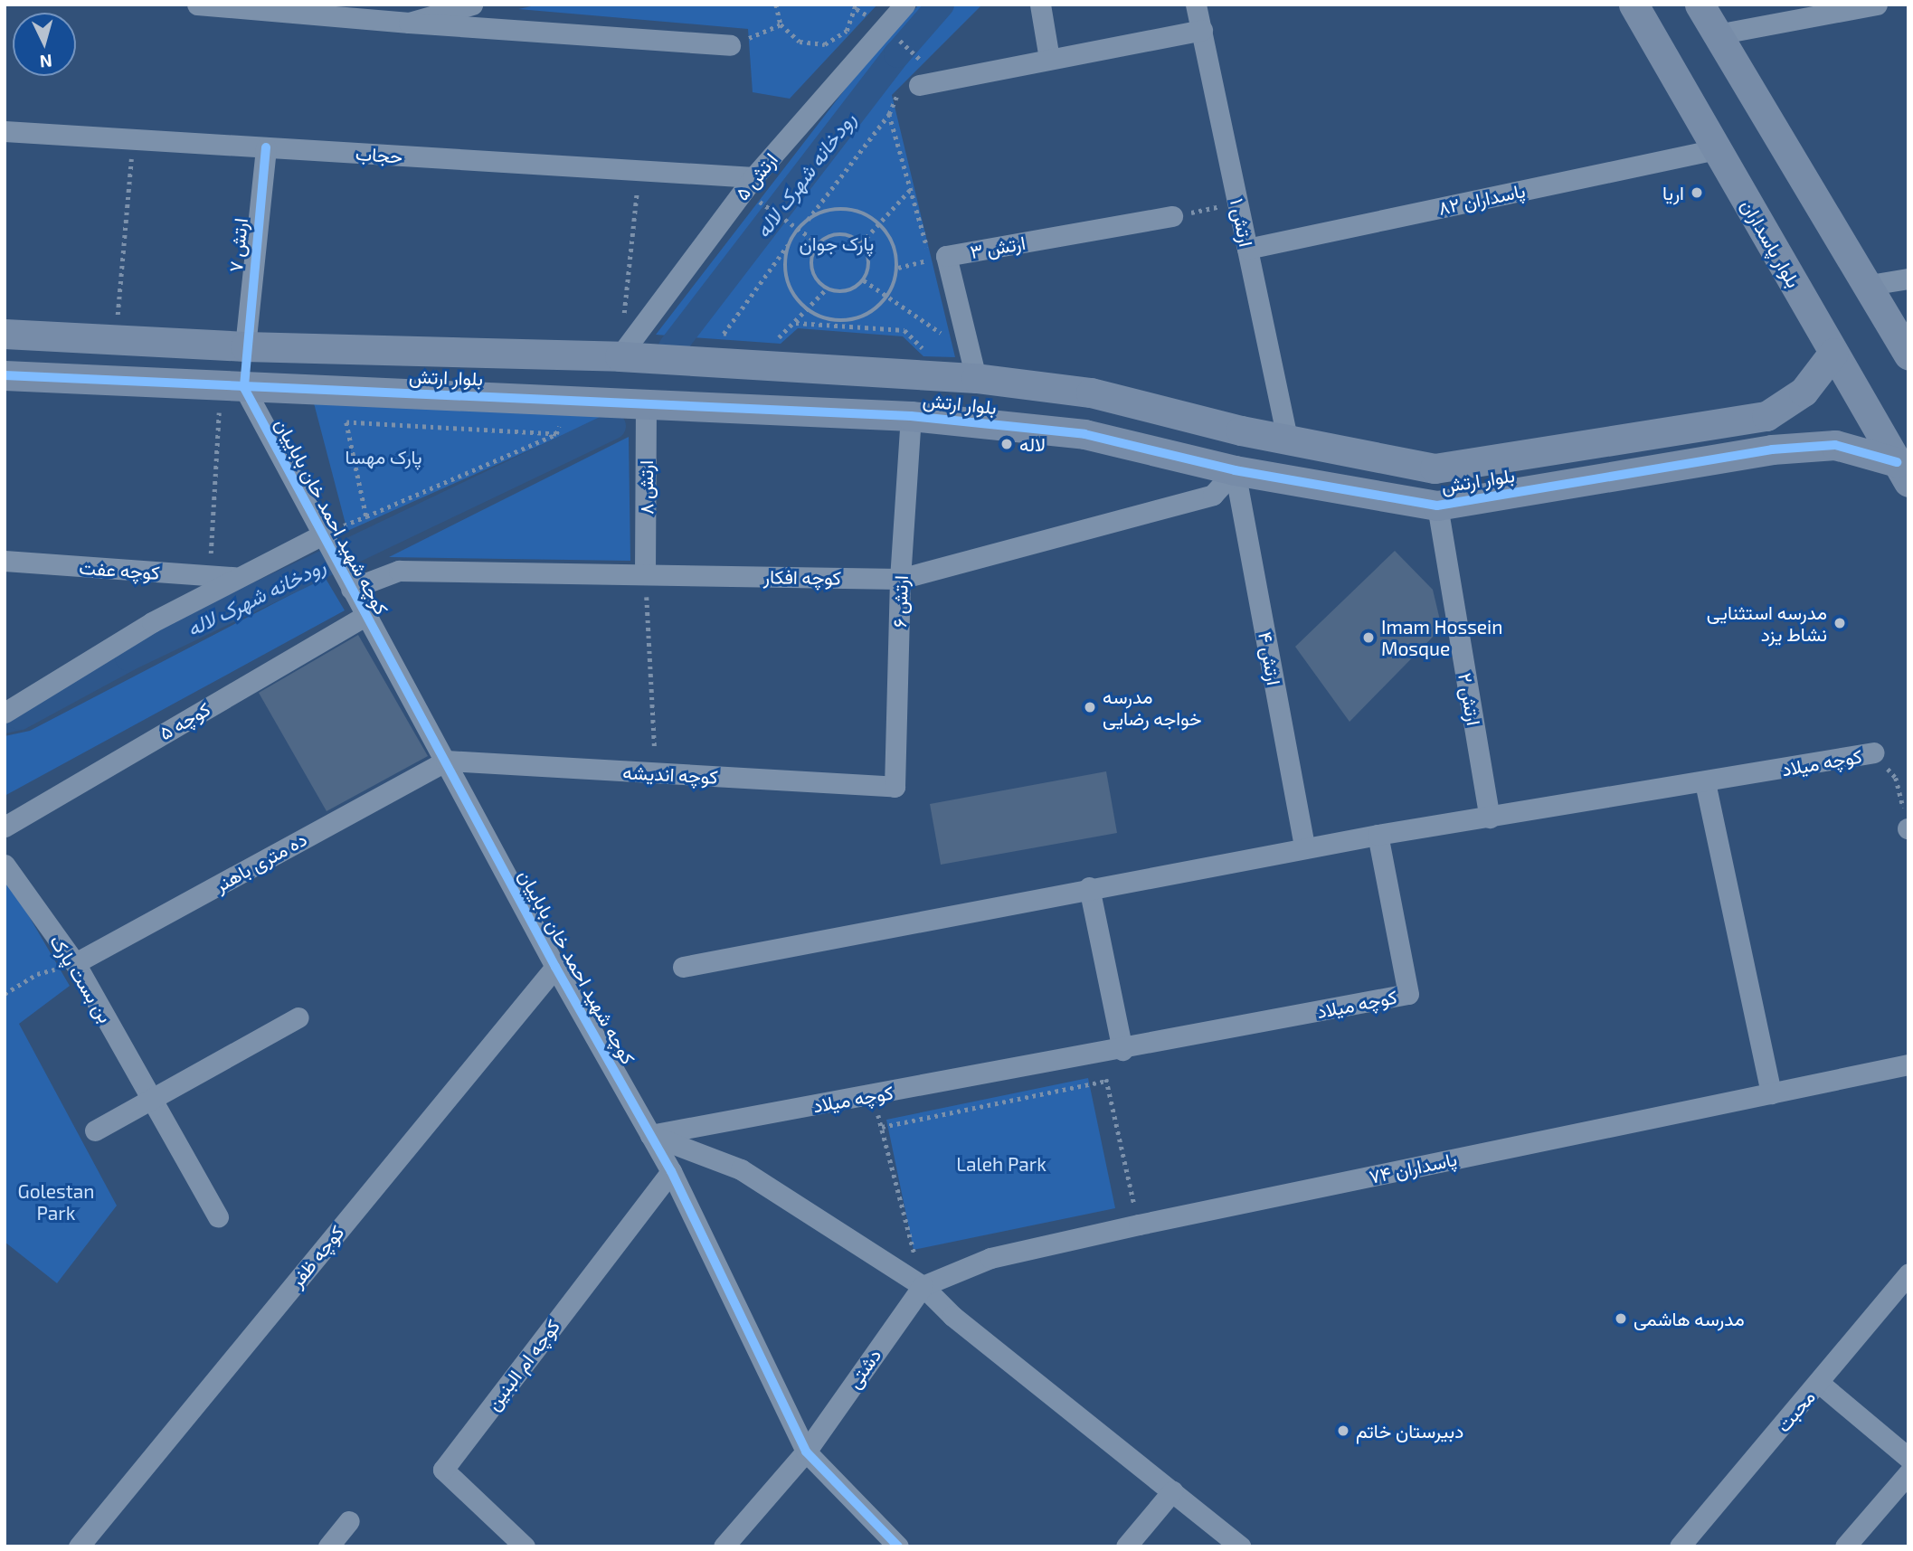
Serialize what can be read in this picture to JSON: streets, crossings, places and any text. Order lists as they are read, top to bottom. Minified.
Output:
{"streets":{"street":["حجاب","ارتش ۵","پاسداران ۸۲","ارتش ۱","بلوار پاسداران","ارتش ۷","ارتش ۳","بلوار ارتش","ارتش ۸","کوچه شهید احمد خان باباییان","کوچه عفت","کوچه افکار","ارتش ۶","ارتش ۴","ارتش ۲","کوچه ۵","کوچه میلاد","کوچه اندیشه","ده متری باهنر","بن بست پارک","پاسداران ۷۴","کوچه ظفر","کوچه ام البنین","دشتی","محبت"]},"crossings":[["حجاب","ارتش ۵"],["حجاب","ارتش ۷"],["ارتش ۵","بلوار ارتش"],["پاسداران ۸۲","ارتش ۱"],["پاسداران ۸۲","بلوار پاسداران"],["ارتش ۱","بلوار ارتش"],["بلوار پاسداران","بلوار ارتش"],["ارتش ۷","بلوار ارتش"],["ارتش ۳","بلوار ارتش"],["بلوار ارتش","ارتش ۸"],["بلوار ارتش","کوچه شهید احمد خان باباییان"],["بلوار ارتش","کوچه افکار"],["بلوار ارتش","ارتش ۶"],["بلوار ارتش","ارتش ۴"],["بلوار ارتش","ارتش ۲"],["ارتش ۸","کوچه افکار"],["کوچه شهید احمد خان باباییان","کوچه افکار"],["کوچه شهید احمد خان باباییان","کوچه ۵"],["کوچه شهید احمد خان باباییان","کوچه میلاد"],["کوچه شهید احمد خان باباییان","کوچه اندیشه"],["کوچه شهید احمد خان باباییان","ده متری باهنر"],["کوچه شهید احمد خان باباییان","کوچه ظفر"],["کوچه شهید احمد خان باباییان","کوچه ام البنین"],["کوچه شهید احمد خان باباییان","دشتی"],["کوچه افکار","ارتش ۶"],["کوچه افکار","ارتش ۴"],["ارتش ۶","کوچه اندیشه"],["ارتش ۲","کوچه میلاد"],["کوچه اندیشه","ده متری باهنر"],["ده متری باهنر","بن بست پارک"],["پاسداران ۷۴","دشتی"]],"water":["رودخانه شهرک لاله"],"parks":["پارک جوان","پارک مهسا","Laleh Park","Golestan Park"],"places":["اریا","لاله","مدرسه استثنایی نشاط یزد","Imam Hossein Mosque","مدرسه خواجه رضایی","مدرسه هاشمی","دبیرستان خاتم"],"north":"bottom"}
